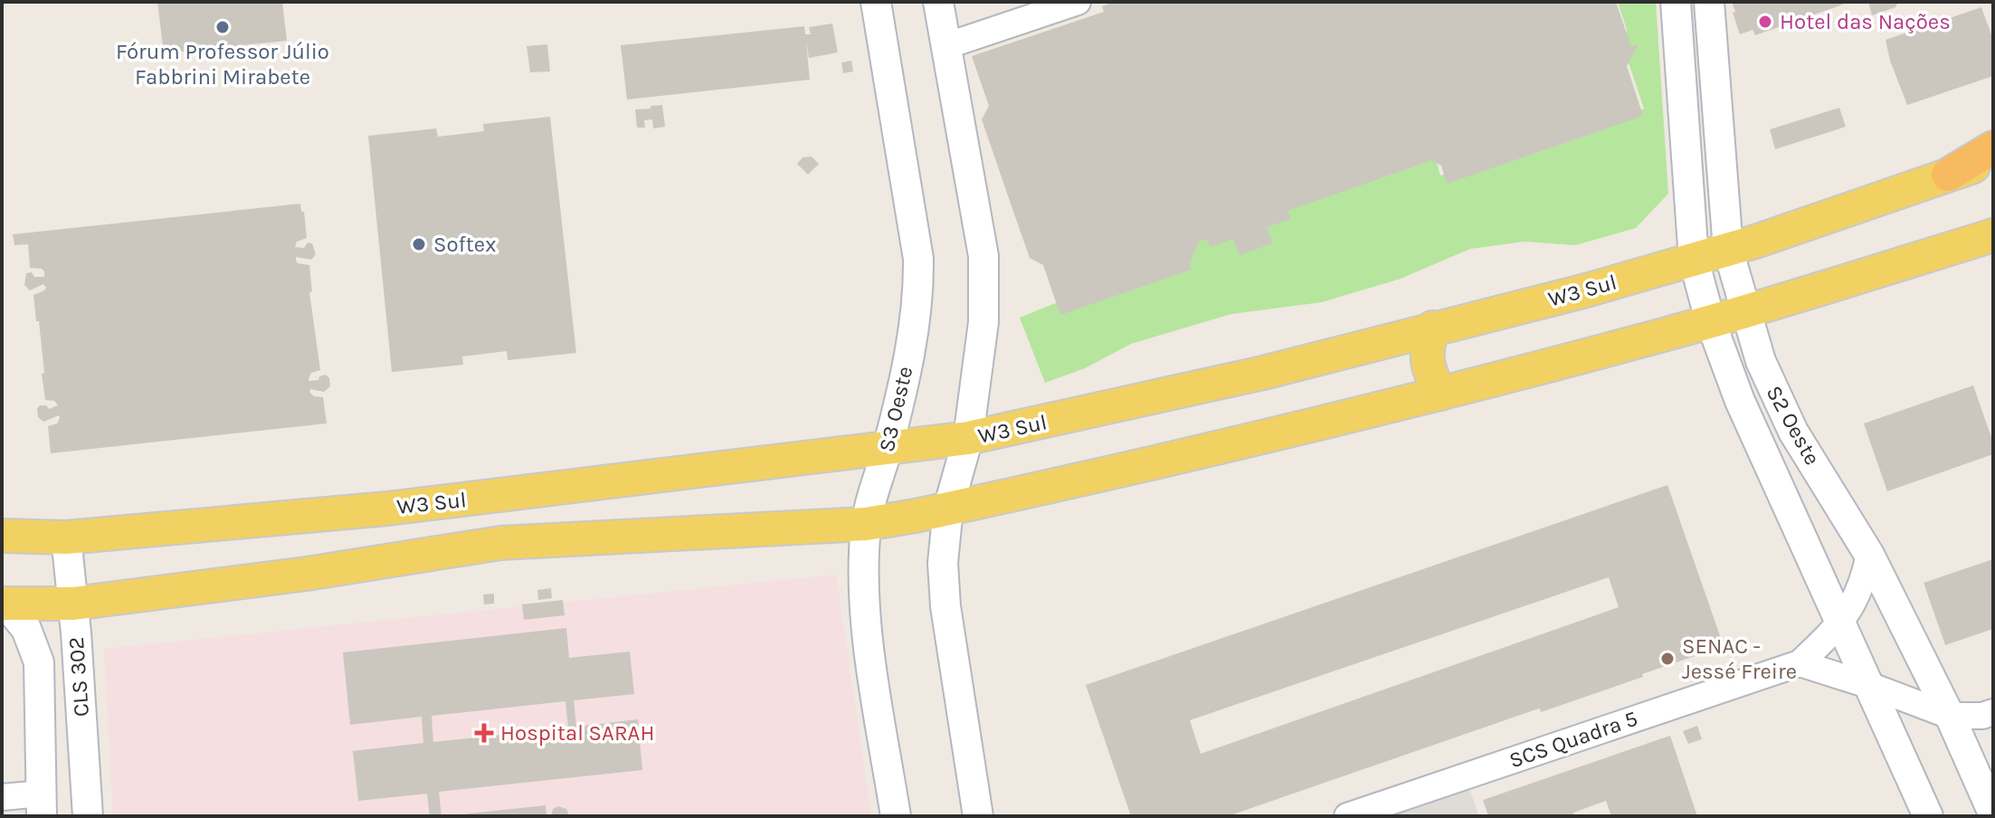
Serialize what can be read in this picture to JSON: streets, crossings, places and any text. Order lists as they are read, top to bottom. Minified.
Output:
{"streets":{"main road":["W3 Sul","S3 Oeste","S2 Oeste","CLS 302"],"street":["SCS Quadra 5"]},"crossings":[["W3 Sul","S3 Oeste"],["W3 Sul","S2 Oeste"],["W3 Sul","CLS 302"],["S2 Oeste","SCS Quadra 5"]],"places":{"other":["Hotel das Nações","Fórum Professor Júlio Fabbrini Mirabete","Softex","SENAC - Jessé Freire"],"health":["Hospital SARAH"]}}
